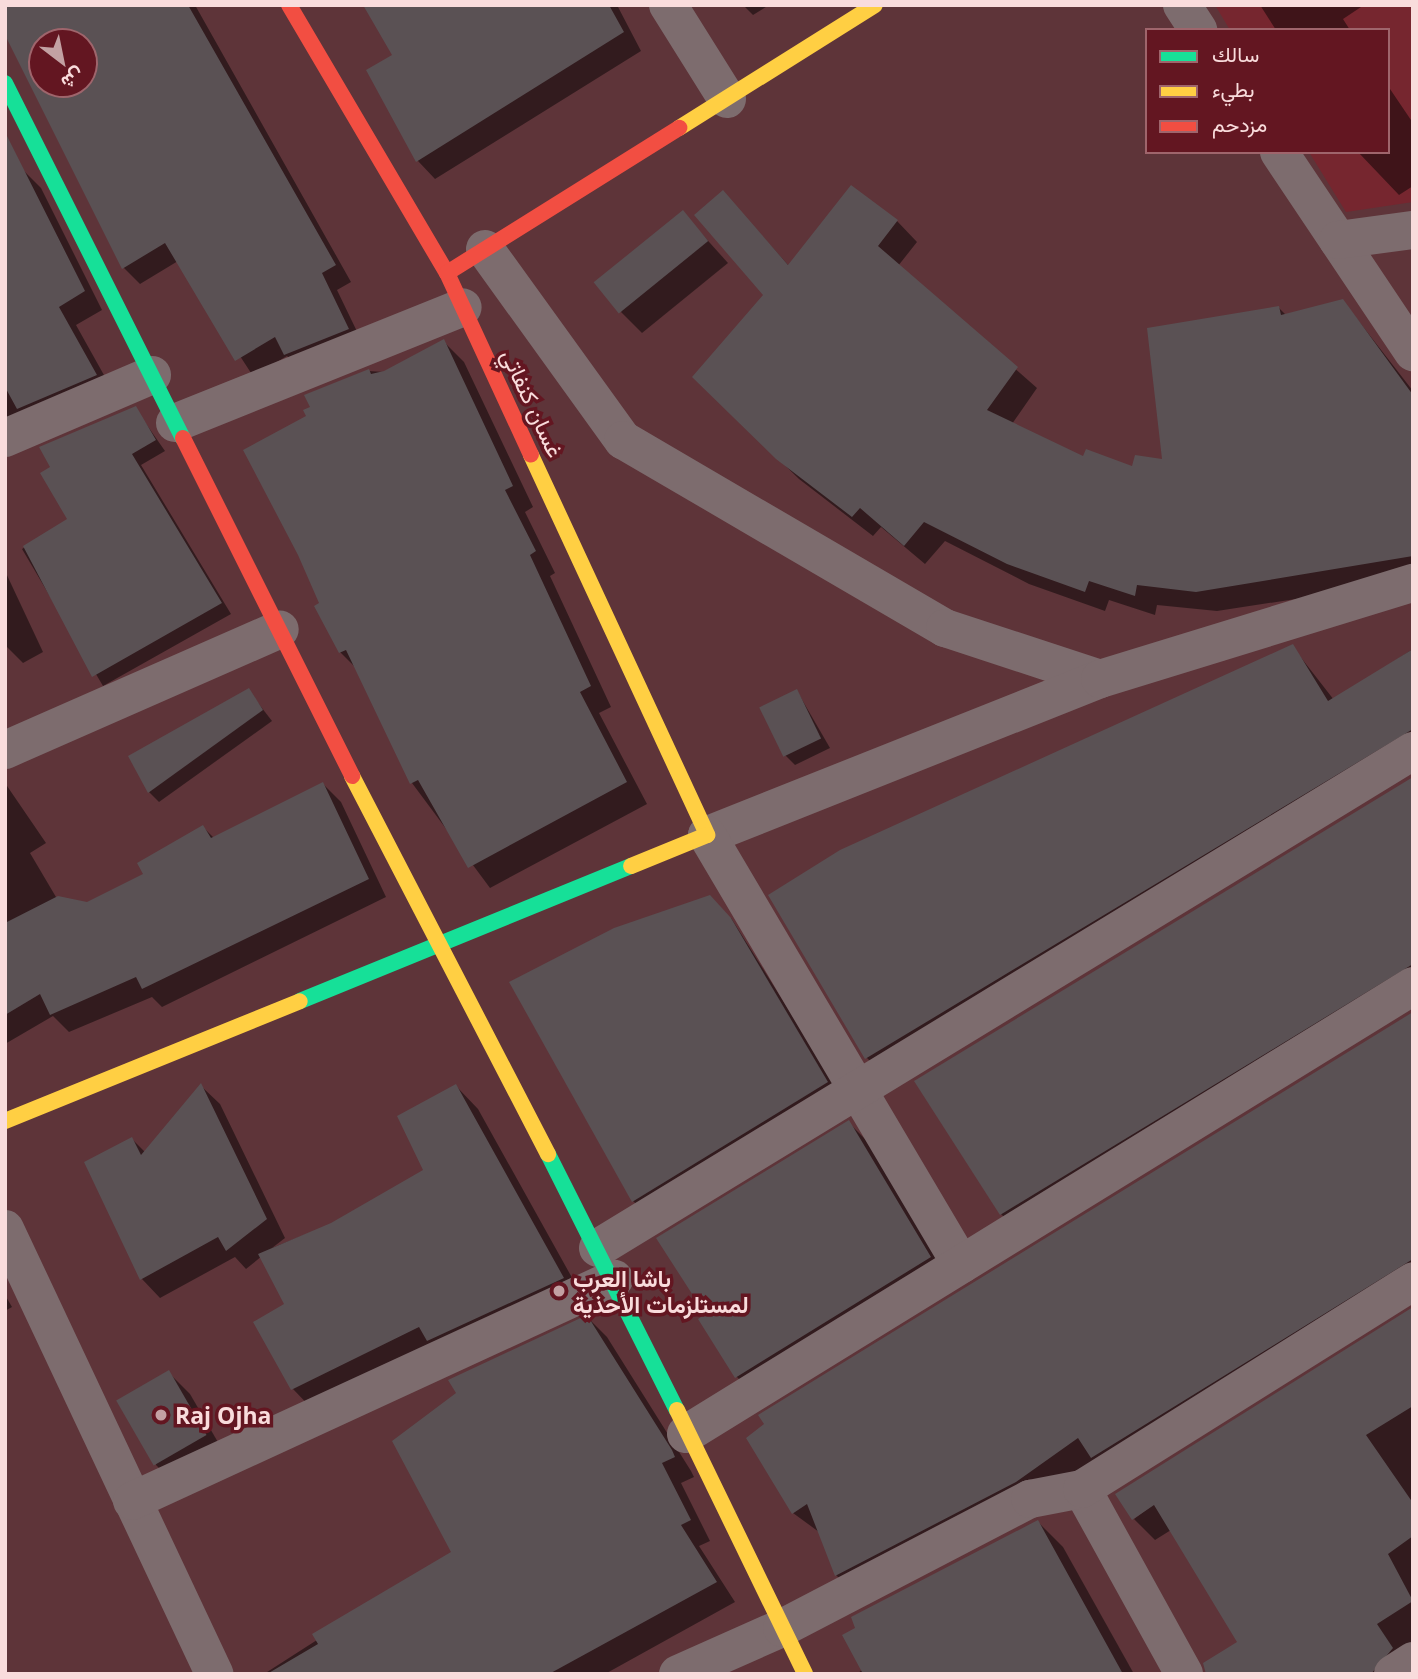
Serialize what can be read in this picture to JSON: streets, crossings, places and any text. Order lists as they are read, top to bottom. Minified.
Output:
{"streets":{"street":["غسان كنفاتي"]},"places":["باشا العرب لمستلزمات الأحذية","Raj Ojha"],"legend":["سالك","بطيء","مزدحم"],"north":"bottom right"}
